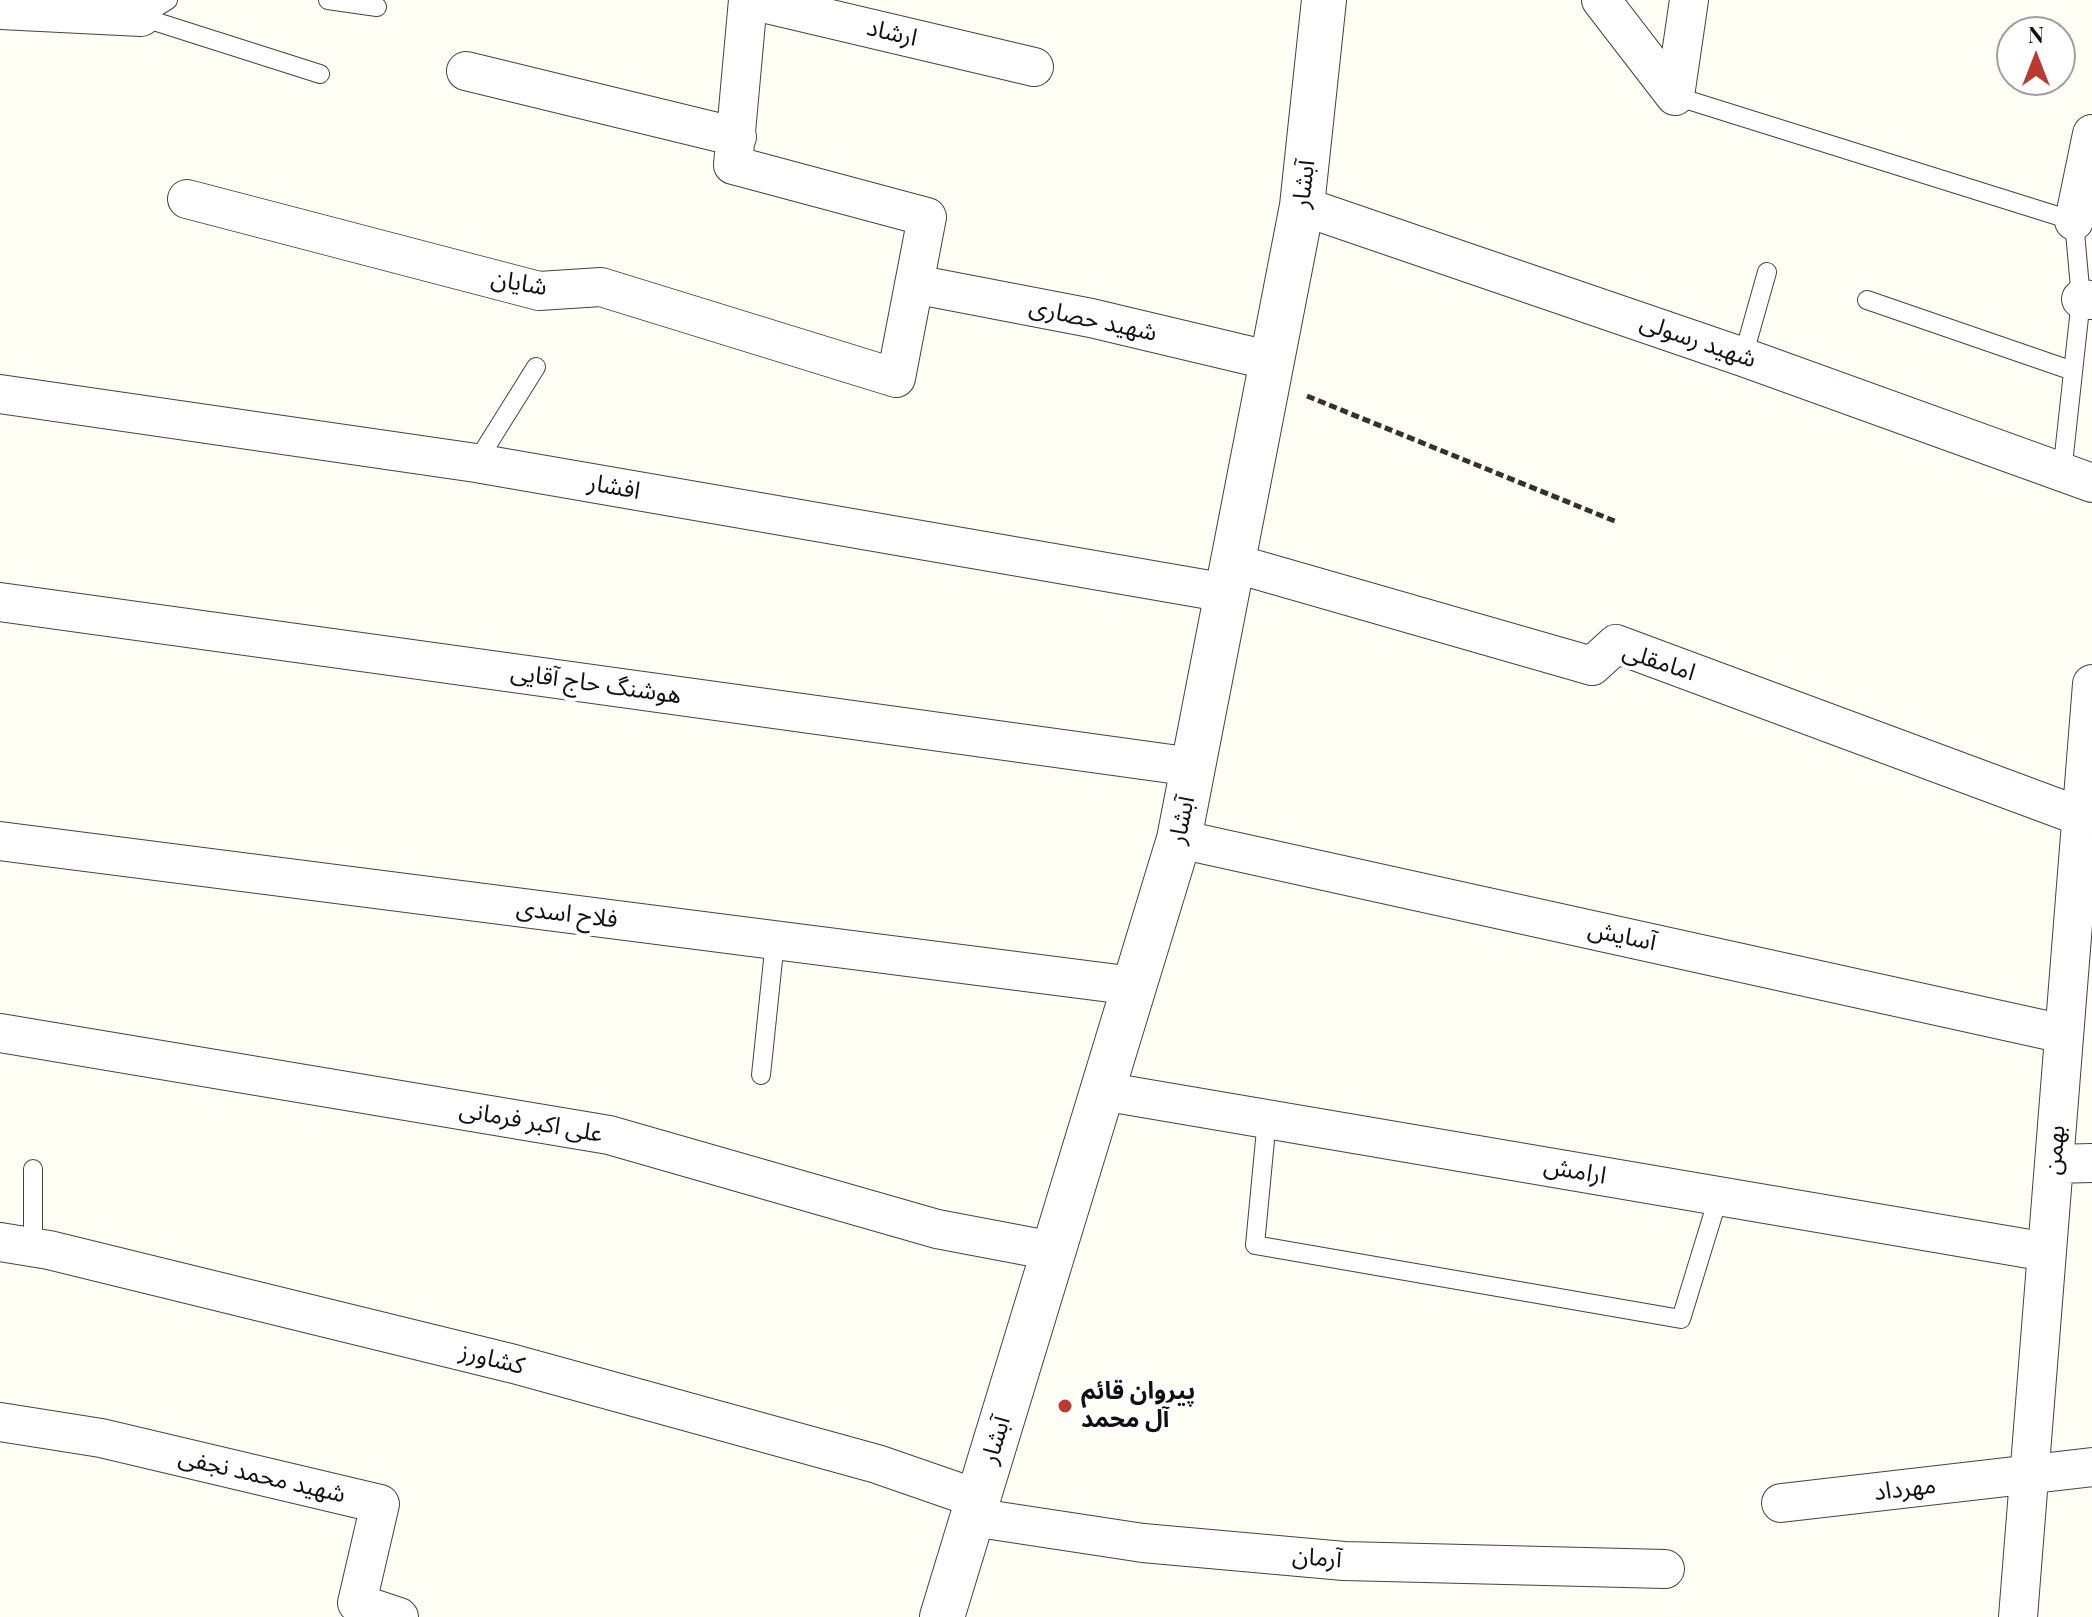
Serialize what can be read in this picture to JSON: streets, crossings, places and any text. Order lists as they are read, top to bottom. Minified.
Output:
{"streets":{"street":["ارشاد","آبشار","شایان","شهید حصاری","شهید رسولی","افشار","امامقلی","هوشنگ حاج آقایی","فلاح اسدی","آسایش","علی اکبر فرمانی","بهمن","ارامش","کشاورز","شهید محمد نجفی","مهرداد","آرمان"]},"crossings":[["آبشار","شهید حصاری"],["آبشار","شهید رسولی"],["آبشار","افشار"],["آبشار","امامقلی"],["آبشار","هوشنگ حاج آقایی"],["آبشار","فلاح اسدی"],["آبشار","آسایش"],["آبشار","علی اکبر فرمانی"],["آبشار","ارامش"],["آبشار","کشاورز"],["آبشار","آرمان"],["شایان","شهید حصاری"],["افشار","امامقلی"],["امامقلی","بهمن"],["آسایش","بهمن"],["بهمن","ارامش"],["بهمن","مهرداد"],["کشاورز","آرمان"]],"places":["پیروان قائم آل محمد"],"north":"top"}
